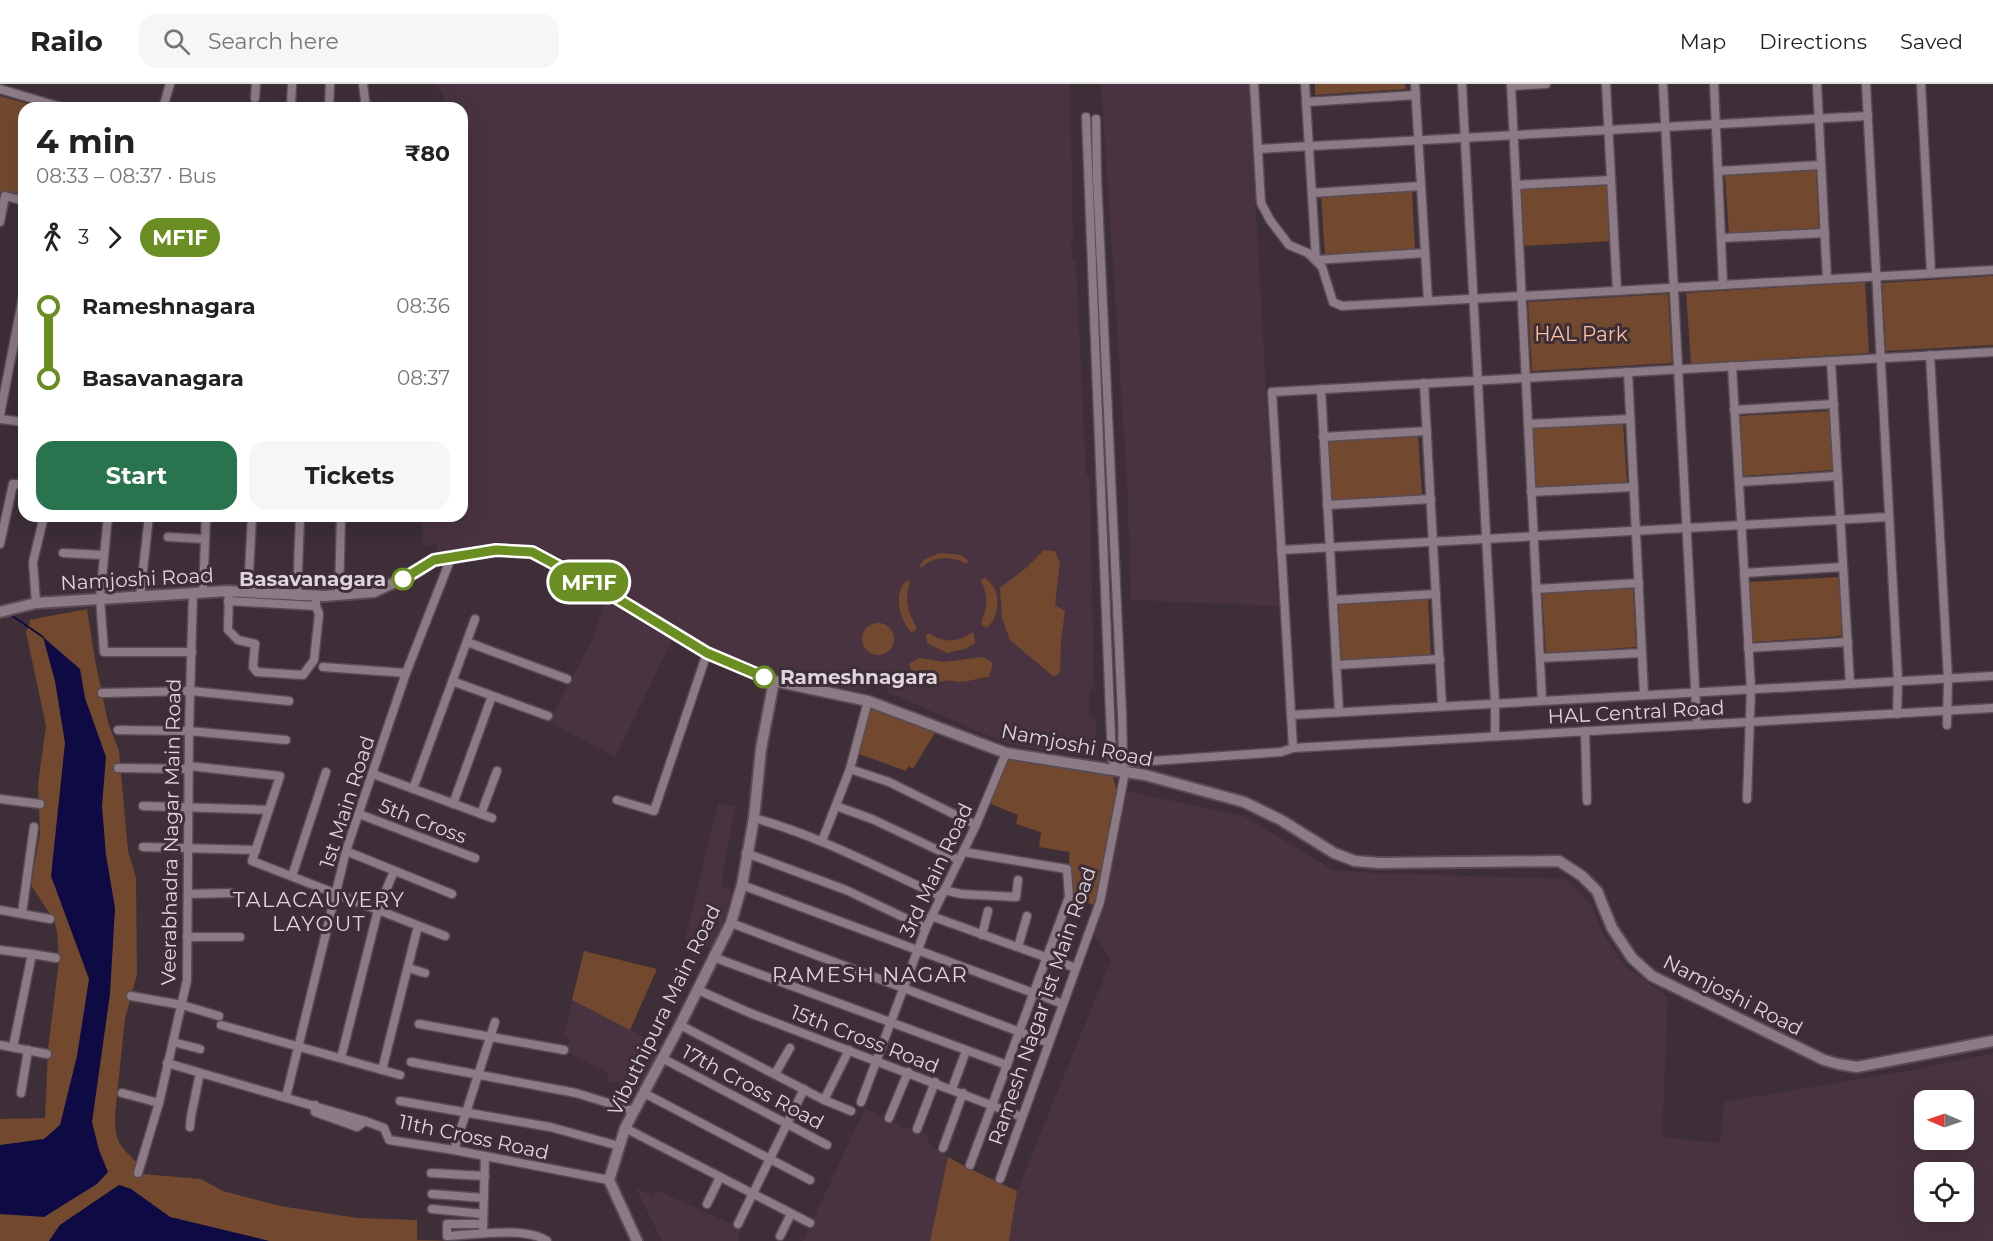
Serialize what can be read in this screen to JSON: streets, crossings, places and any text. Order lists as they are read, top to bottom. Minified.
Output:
{"streets":{"main road":["Namjoshi Road","Vibuthipura Main Road"],"street":["HAL Central Road","1st Main Road","5th Cross","Veerabhadra Nagar Main Road","3rd Main Road","Ramesh Nagar 1st Main Road","15th Cross Road","17th Cross Road","11th Cross Road"]},"crossings":[["Namjoshi Road","HAL Central Road"],["Namjoshi Road","1st Main Road"],["Namjoshi Road","Veerabhadra Nagar Main Road"],["Namjoshi Road","3rd Main Road"],["Namjoshi Road","Ramesh Nagar 1st Main Road"],["Namjoshi Road","Vibuthipura Main Road"],["HAL Central Road","Ramesh Nagar 1st Main Road"],["1st Main Road","5th Cross"],["1st Main Road","11th Cross Road"],["Veerabhadra Nagar Main Road","11th Cross Road"],["3rd Main Road","15th Cross Road"],["Ramesh Nagar 1st Main Road","15th Cross Road"],["Vibuthipura Main Road","15th Cross Road"],["Vibuthipura Main Road","17th Cross Road"],["Vibuthipura Main Road","11th Cross Road"]],"districts":["TALACAUVERY LAYOUT","RAMESH NAGAR"],"parks":["HAL Park"],"places":["Basavanagara","Rameshnagara"],"lines":["bus line MF1F"],"north":"left","page":{"header":"Railo","search":"Search here","nav":["Map","Directions","Saved"],"on_map":"MF1F","heading":["4 min","08:33 – 08:37 · Bus","₹80"],"legs":["3","MF1F"],"list":[{"name":"Rameshnagara","value":"08:36"},{"name":"Basavanagara","value":"08:37"}],"buttons":["Start","Tickets"]}}
